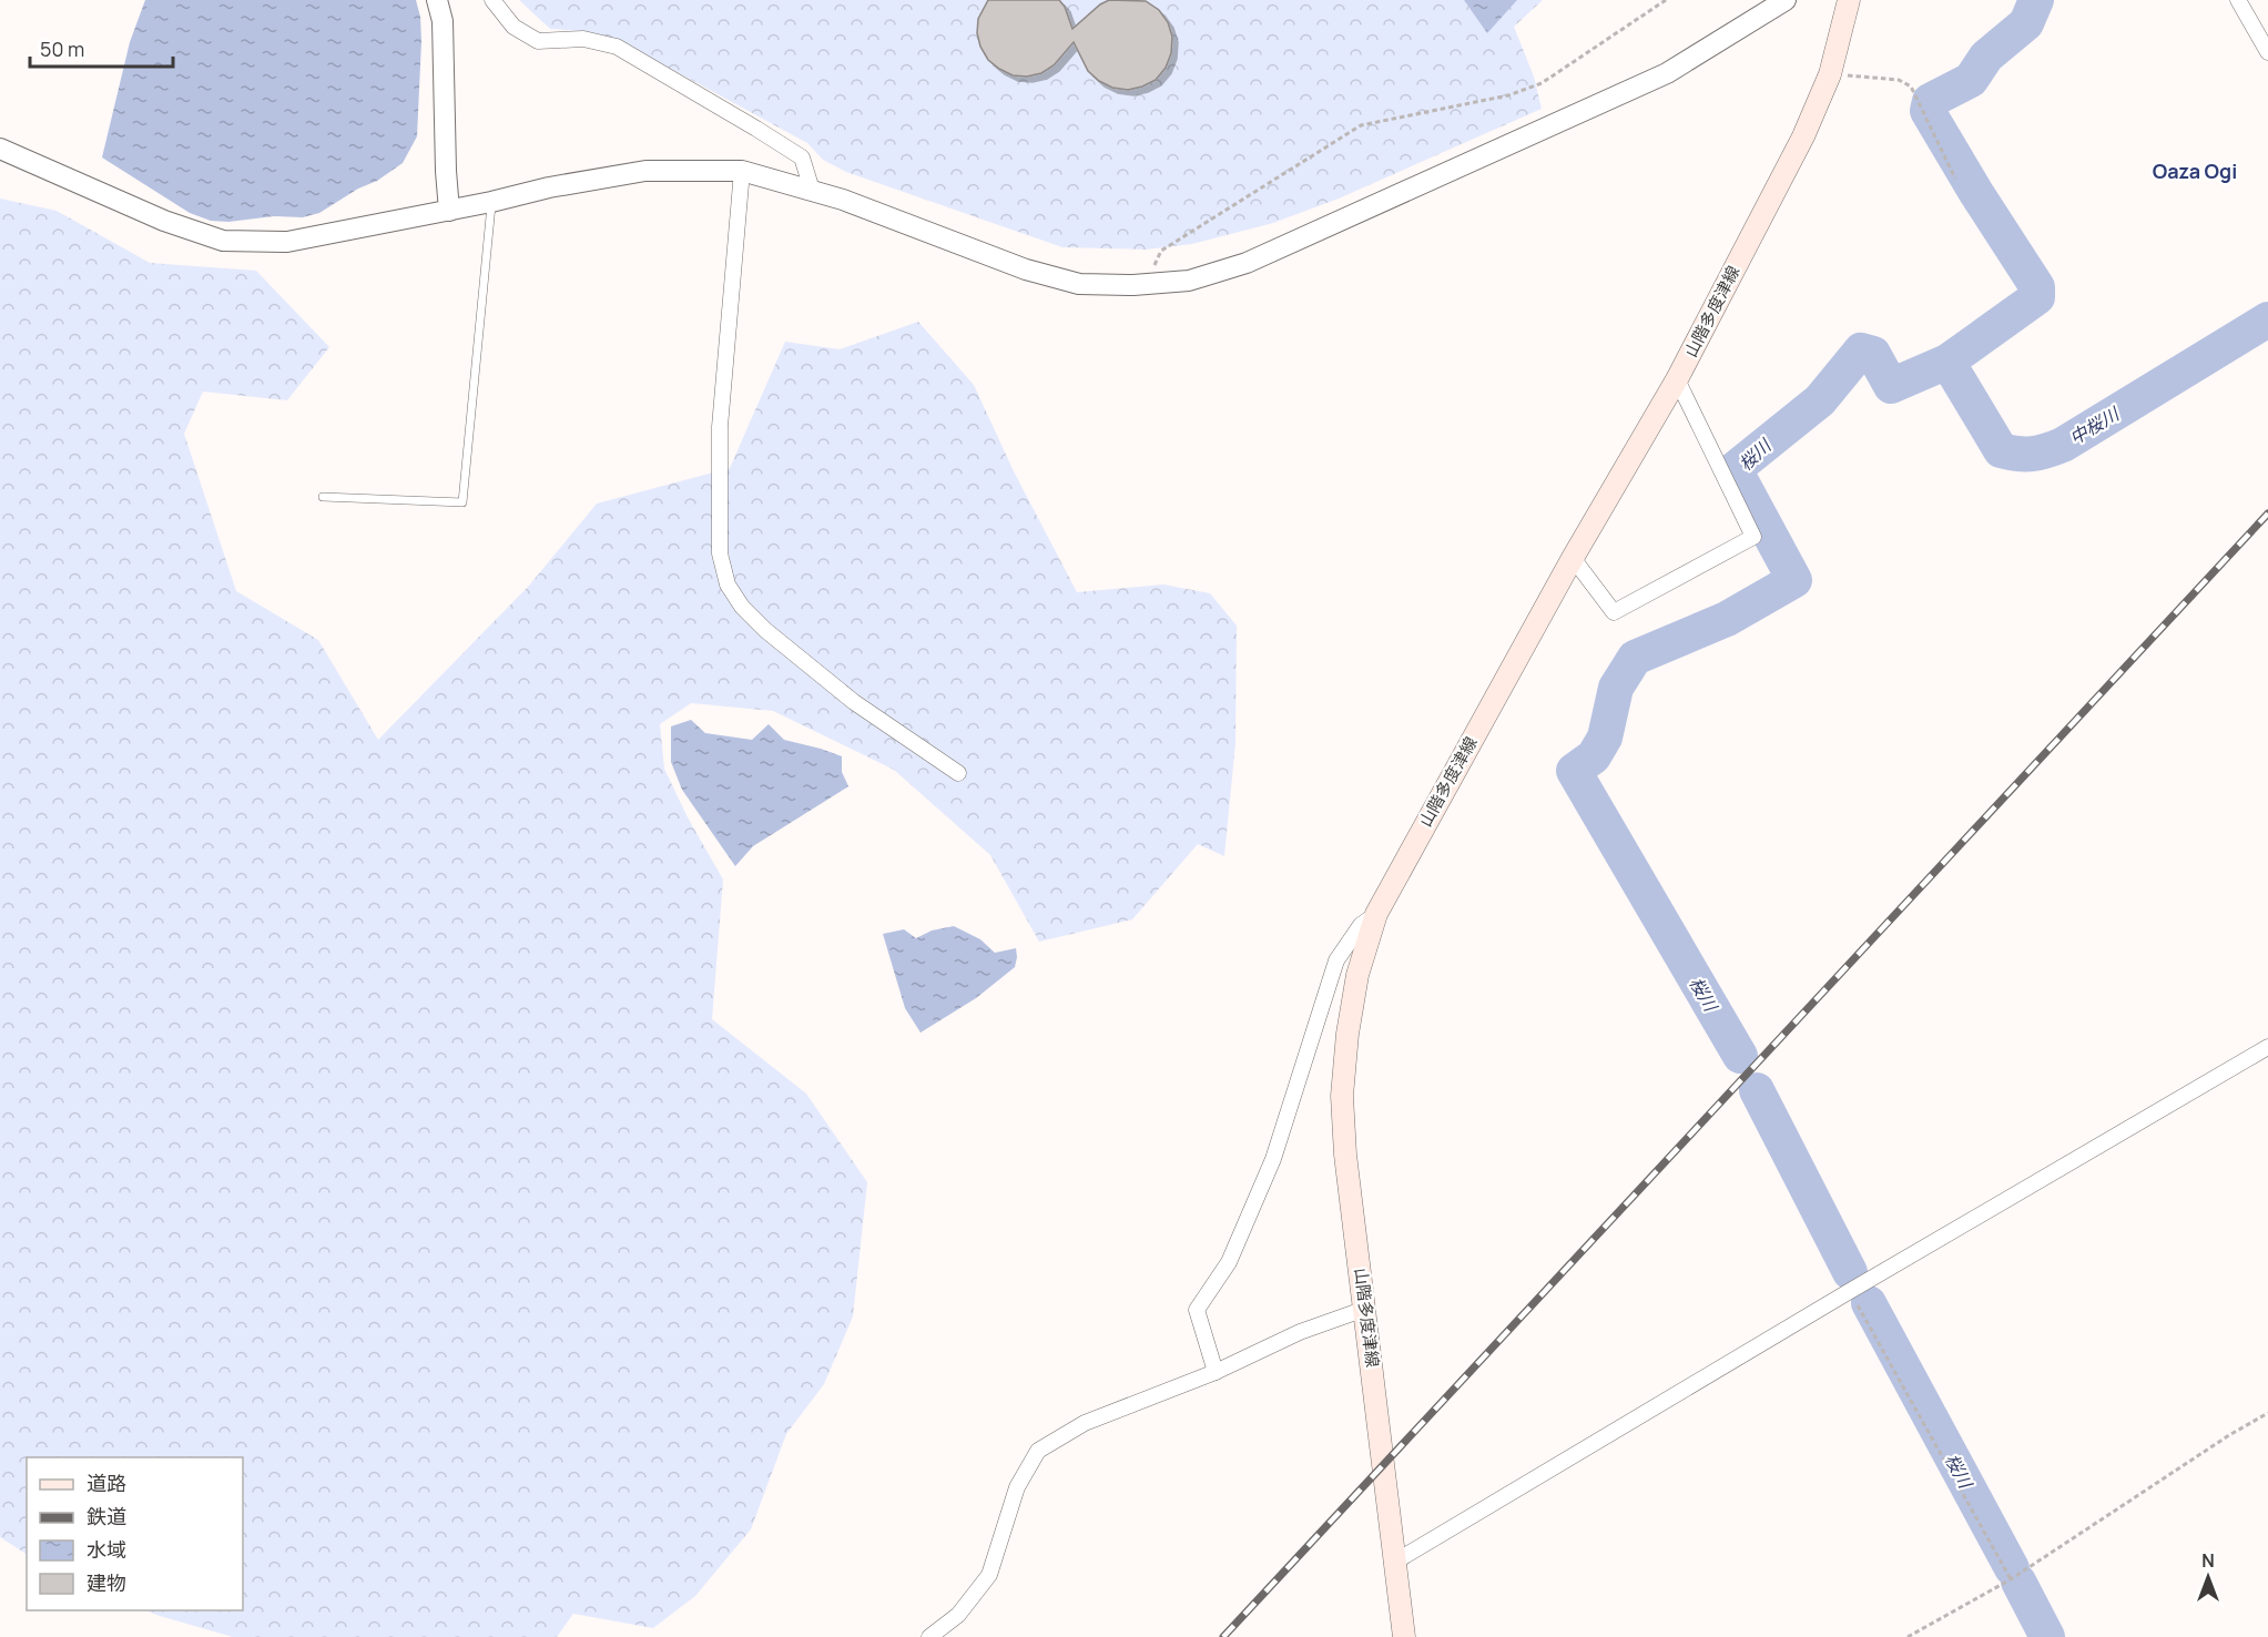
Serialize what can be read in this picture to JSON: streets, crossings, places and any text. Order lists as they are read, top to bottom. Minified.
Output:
{"streets":{"main road":["山階多度津線"]},"districts":["Oaza Ogi"],"water":["中桜川","桜川"],"legend":["道路","鉄道","水域","建物"],"scale_bar":"50 m","north":"top"}
